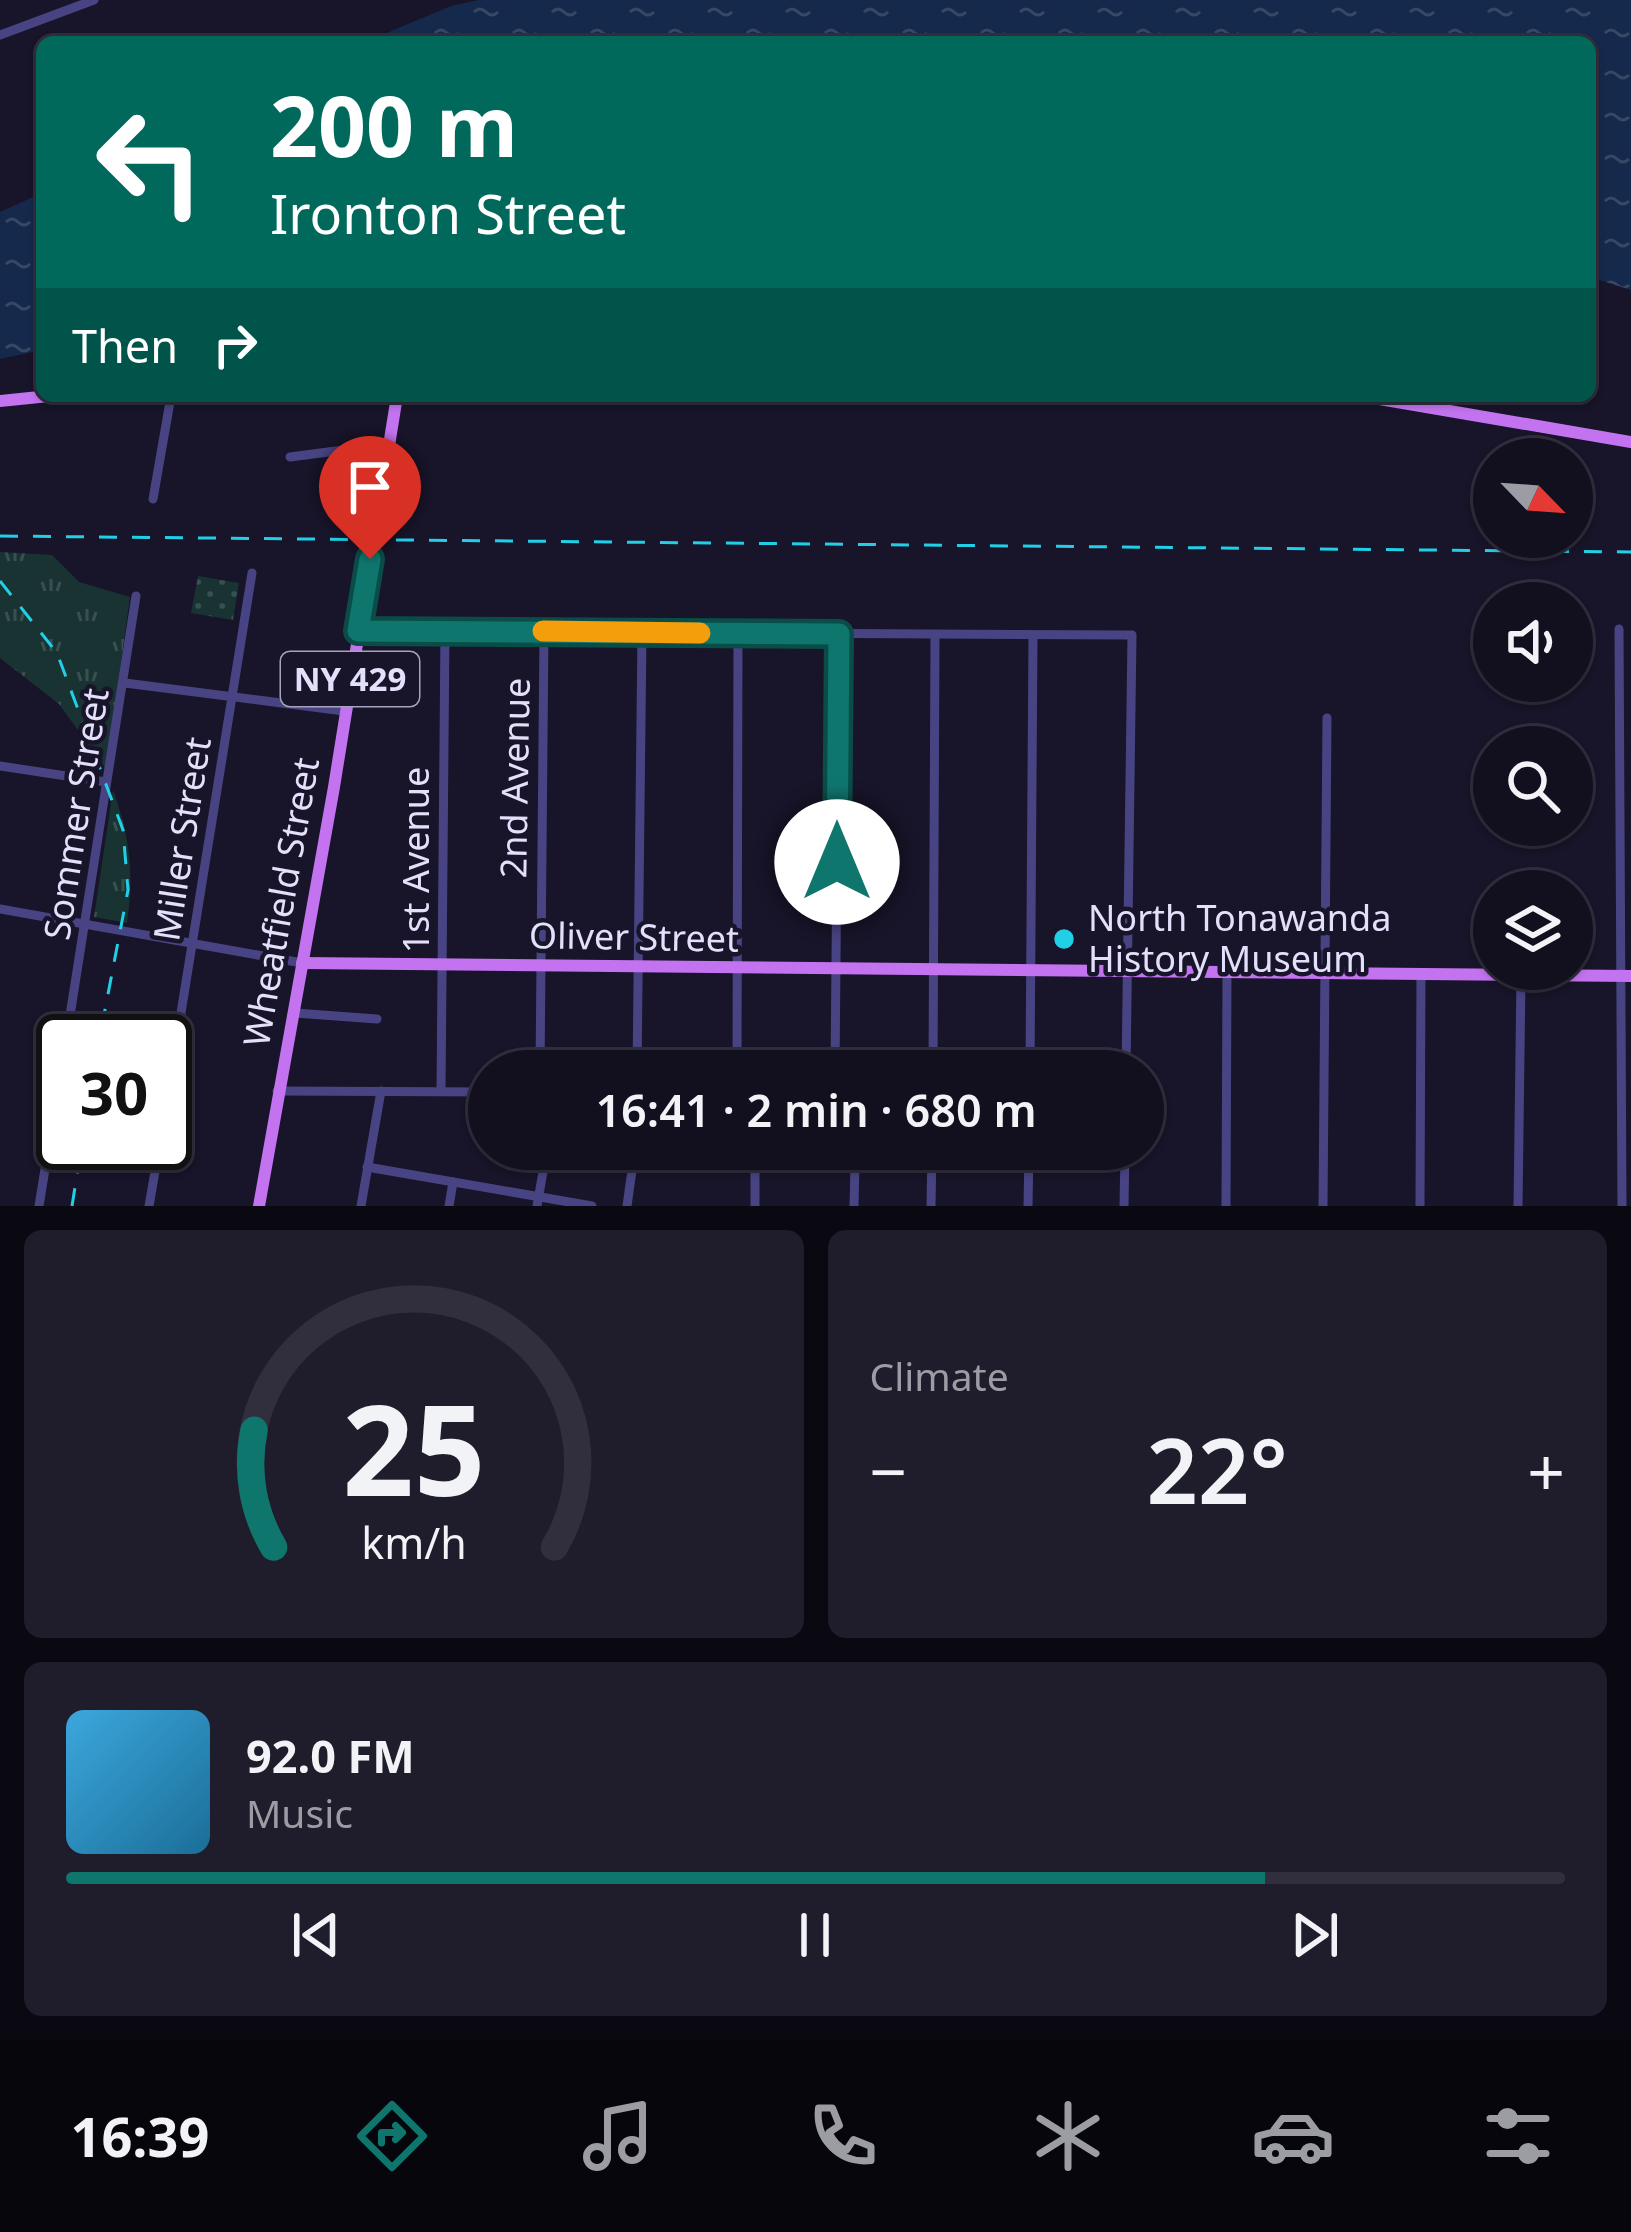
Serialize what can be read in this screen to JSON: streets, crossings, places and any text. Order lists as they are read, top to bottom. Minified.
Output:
{"streets":{"main road":["NY 429","Wheatfield Street","Oliver Street"],"street":["2nd Avenue","Sommer Street","Miller Street","1st Avenue"]},"crossings":[["2nd Avenue","Oliver Street"],["Sommer Street","Oliver Street"],["Miller Street","Oliver Street"],["1st Avenue","Oliver Street"],["Wheatfield Street","Oliver Street"]],"places":["North Tonawanda History Museum"],"north":"bottom right","page":{"turn":["200 m","Ironton Street"],"then":"Then","limit":"30","trip":"16:41 · 2 min · 680 m","tile":"Climate","heat":["−","22°","+"],"song":["92.0 FM","Music"],"tabs":"16:39","gauge":["25","km/h"]}}
